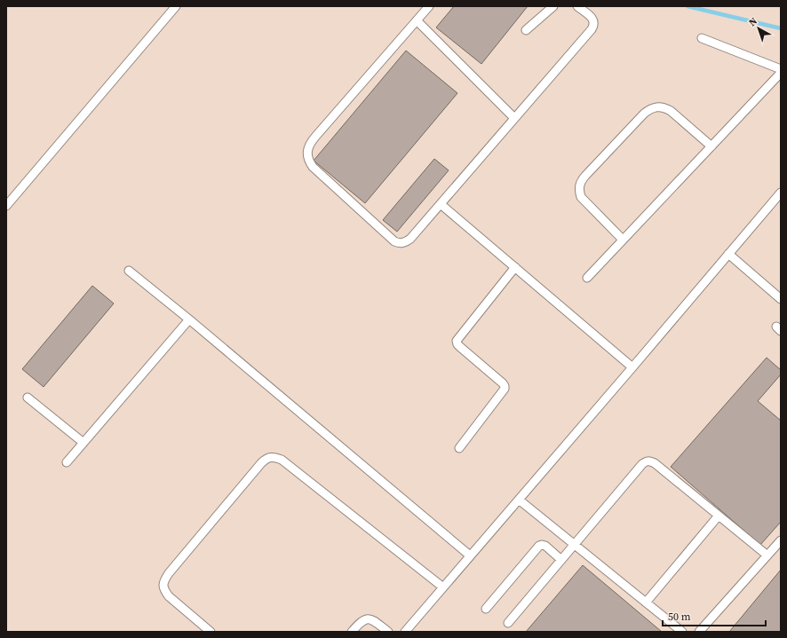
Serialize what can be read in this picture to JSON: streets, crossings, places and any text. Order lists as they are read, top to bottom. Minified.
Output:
{"scale_bar":"50 m","north":"top left"}
